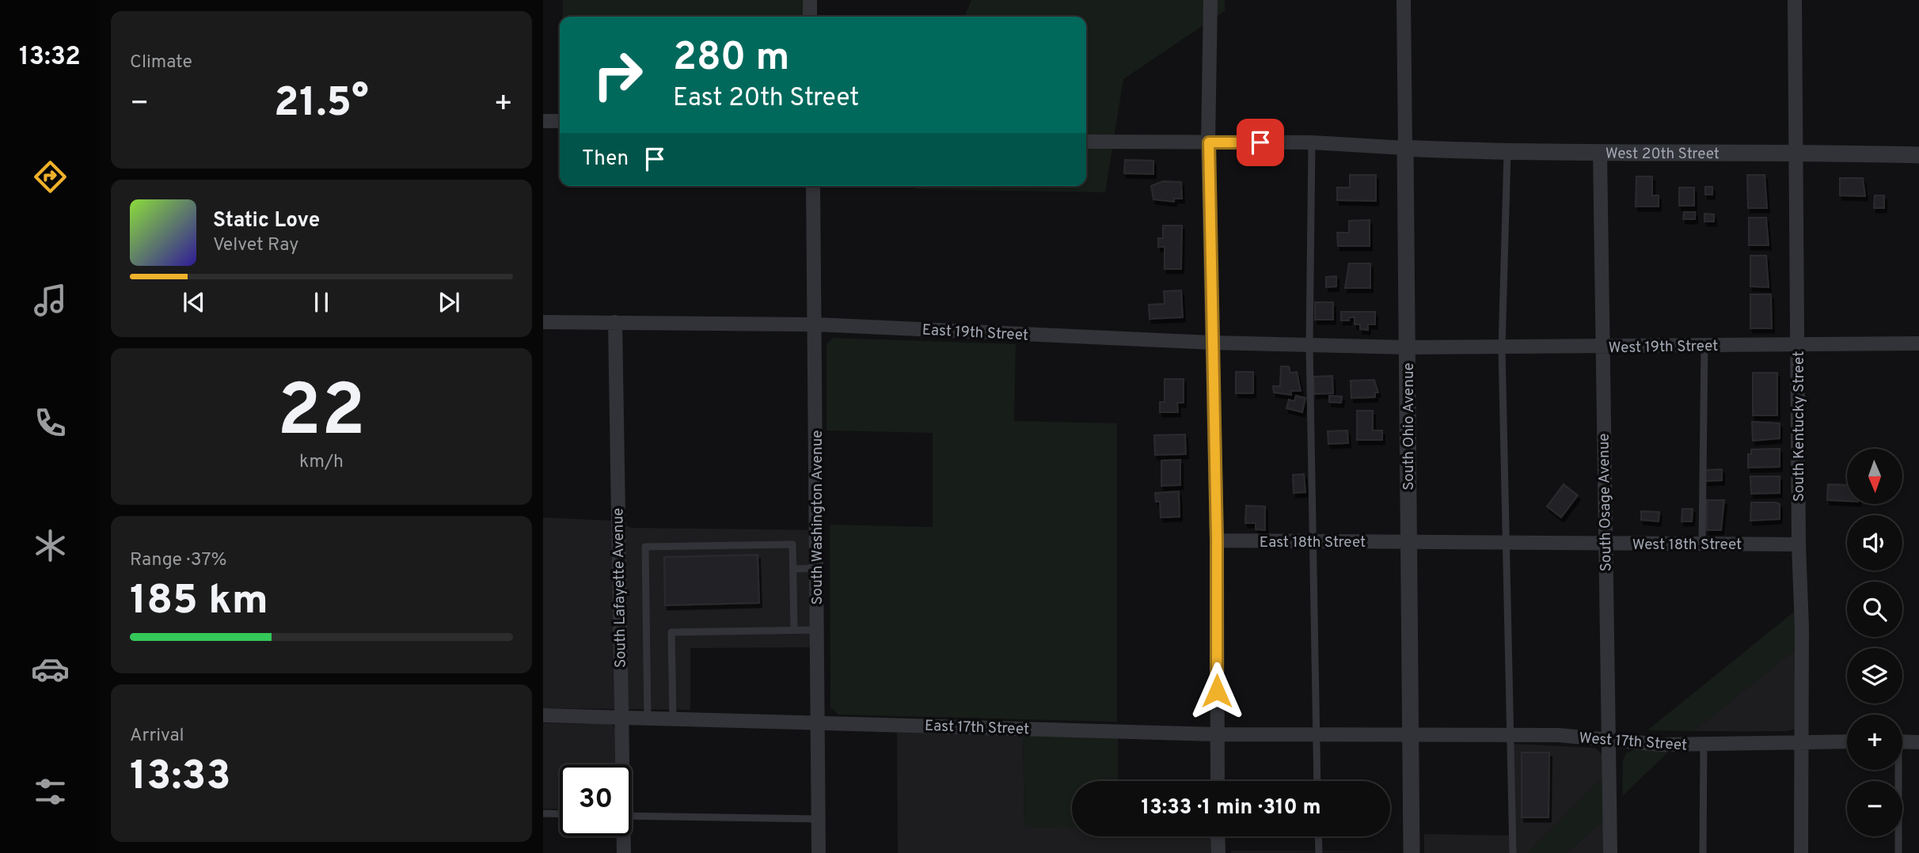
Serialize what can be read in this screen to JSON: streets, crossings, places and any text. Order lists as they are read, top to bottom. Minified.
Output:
{"streets":{"street":["West 20th Street","East 19th Street","West 19th Street","South Ohio Avenue","South Kentucky Street","South Osage Avenue","South Washington Avenue","East 18th Street","West 18th Street","South Lafayette Avenue","East 17th Street","West 17th Street"]},"crossings":[["West 20th Street","South Ohio Avenue"],["West 20th Street","South Kentucky Street"],["West 20th Street","South Osage Avenue"],["East 19th Street","West 19th Street"],["East 19th Street","South Ohio Avenue"],["East 19th Street","South Washington Avenue"],["East 19th Street","South Lafayette Avenue"],["West 19th Street","South Ohio Avenue"],["West 19th Street","South Kentucky Street"],["West 19th Street","South Osage Avenue"],["South Ohio Avenue","East 18th Street"],["South Ohio Avenue","West 18th Street"],["South Ohio Avenue","East 17th Street"],["South Ohio Avenue","West 17th Street"],["South Kentucky Street","West 18th Street"],["South Kentucky Street","West 17th Street"],["South Osage Avenue","West 18th Street"],["South Osage Avenue","West 17th Street"],["South Washington Avenue","East 17th Street"],["East 18th Street","West 18th Street"],["South Lafayette Avenue","East 17th Street"],["East 17th Street","West 17th Street"]],"north":"bottom","page":{"tabs":"13:32","tile":["Climate",["22","km/h"],["Range · 37%","185 km"],["Arrival","13:33"]],"turn":["280 m","East 20th Street"],"heat":["−","21.5°","+"],"then":"Then","song":["Static Love","Velvet Ray"],"map_buttons":["+","−"],"limit":"30","trip":"13:33 · 1 min · 310 m"}}
